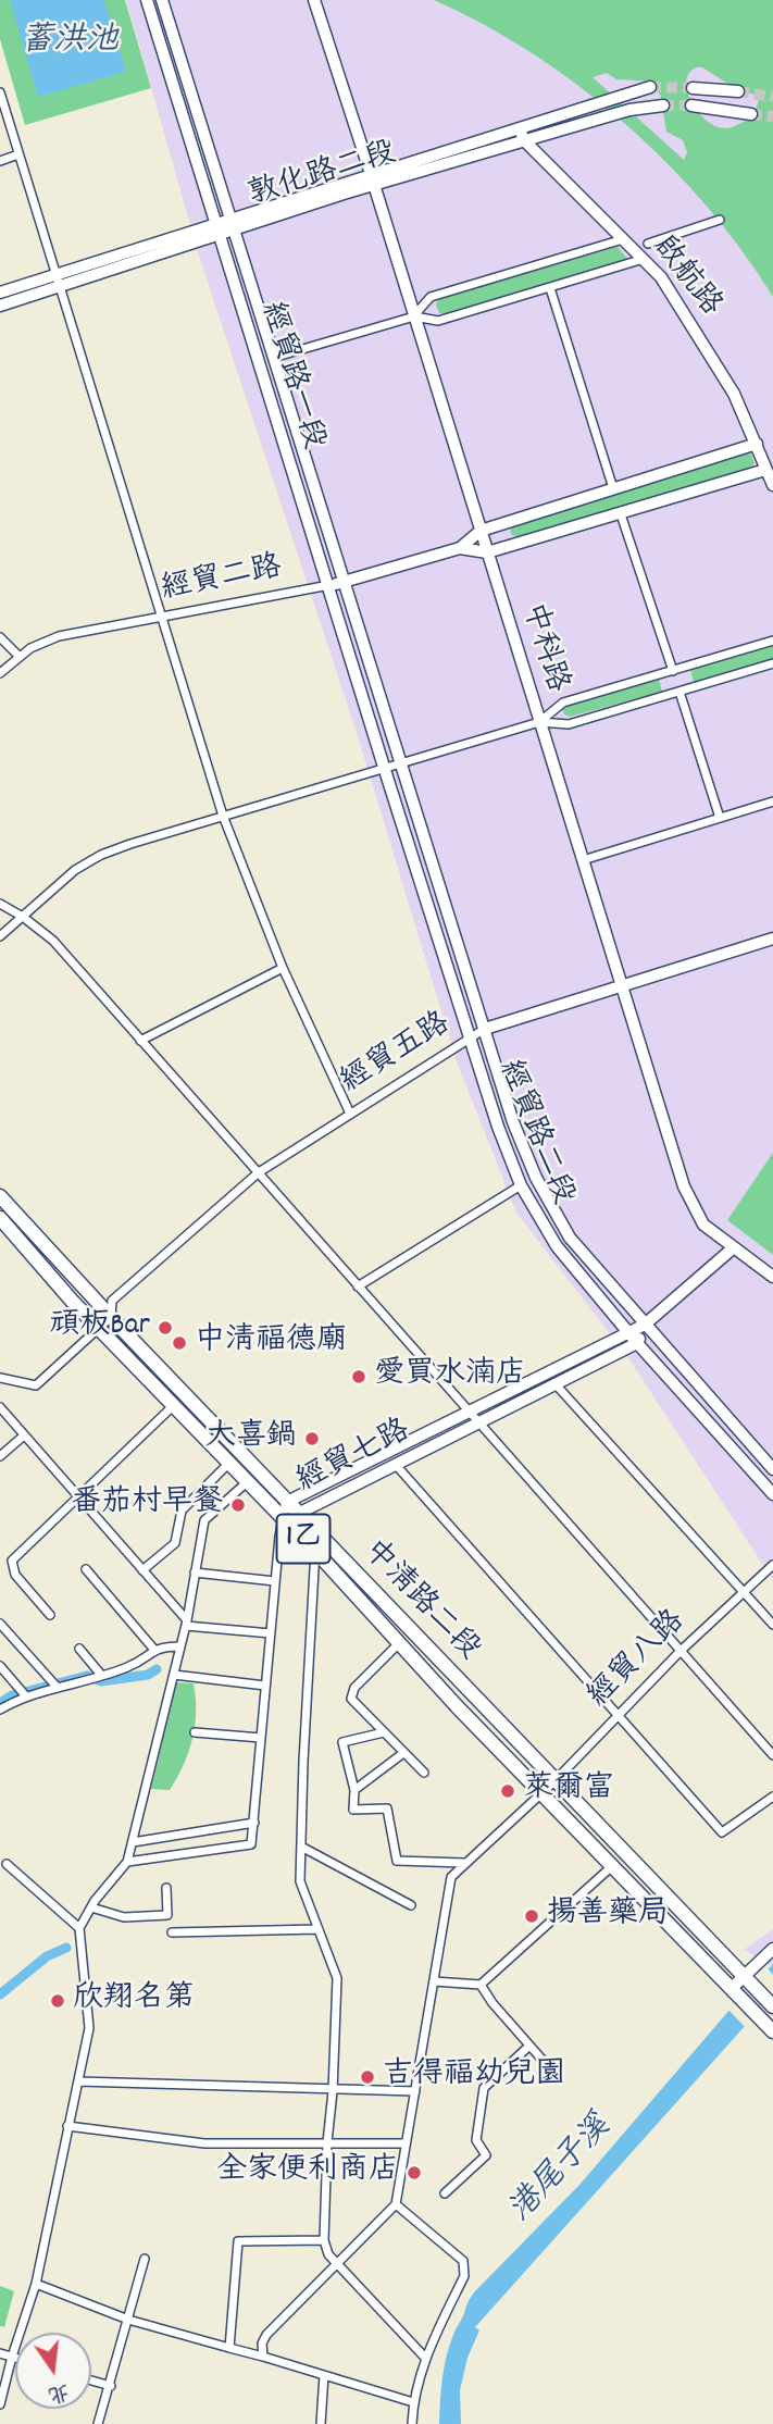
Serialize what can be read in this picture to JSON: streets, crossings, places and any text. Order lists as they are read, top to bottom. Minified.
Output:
{"streets":{"main road":["1乙","中清路二段"],"street":["敦化路二段","啟航路","經貿路一段","經貿二路","中科路","經貿五路","經貿路二段","經貿七路","經貿八路"]},"crossings":[["敦化路二段","啟航路"],["敦化路二段","經貿路一段"],["敦化路二段","中科路"],["啟航路","經貿二路"],["經貿路一段","經貿二路"],["經貿路一段","經貿路二段"],["經貿二路","中科路"],["中科路","經貿五路"],["中科路","經貿七路"],["經貿五路","經貿路二段"],["經貿五路","中清路二段"],["經貿路二段","經貿七路"],["經貿七路","中清路二段"],["1乙","中清路二段"],["中清路二段","經貿八路"]],"water":["蓄洪池","港尾子溪"],"places":["頑板Bar","中清福德廟","愛買水湳店","大喜鍋","番茄村早餐","萊爾富","揚善藥局","欣翔名第","吉得福幼兒園","全家便利商店"],"north":"bottom"}
